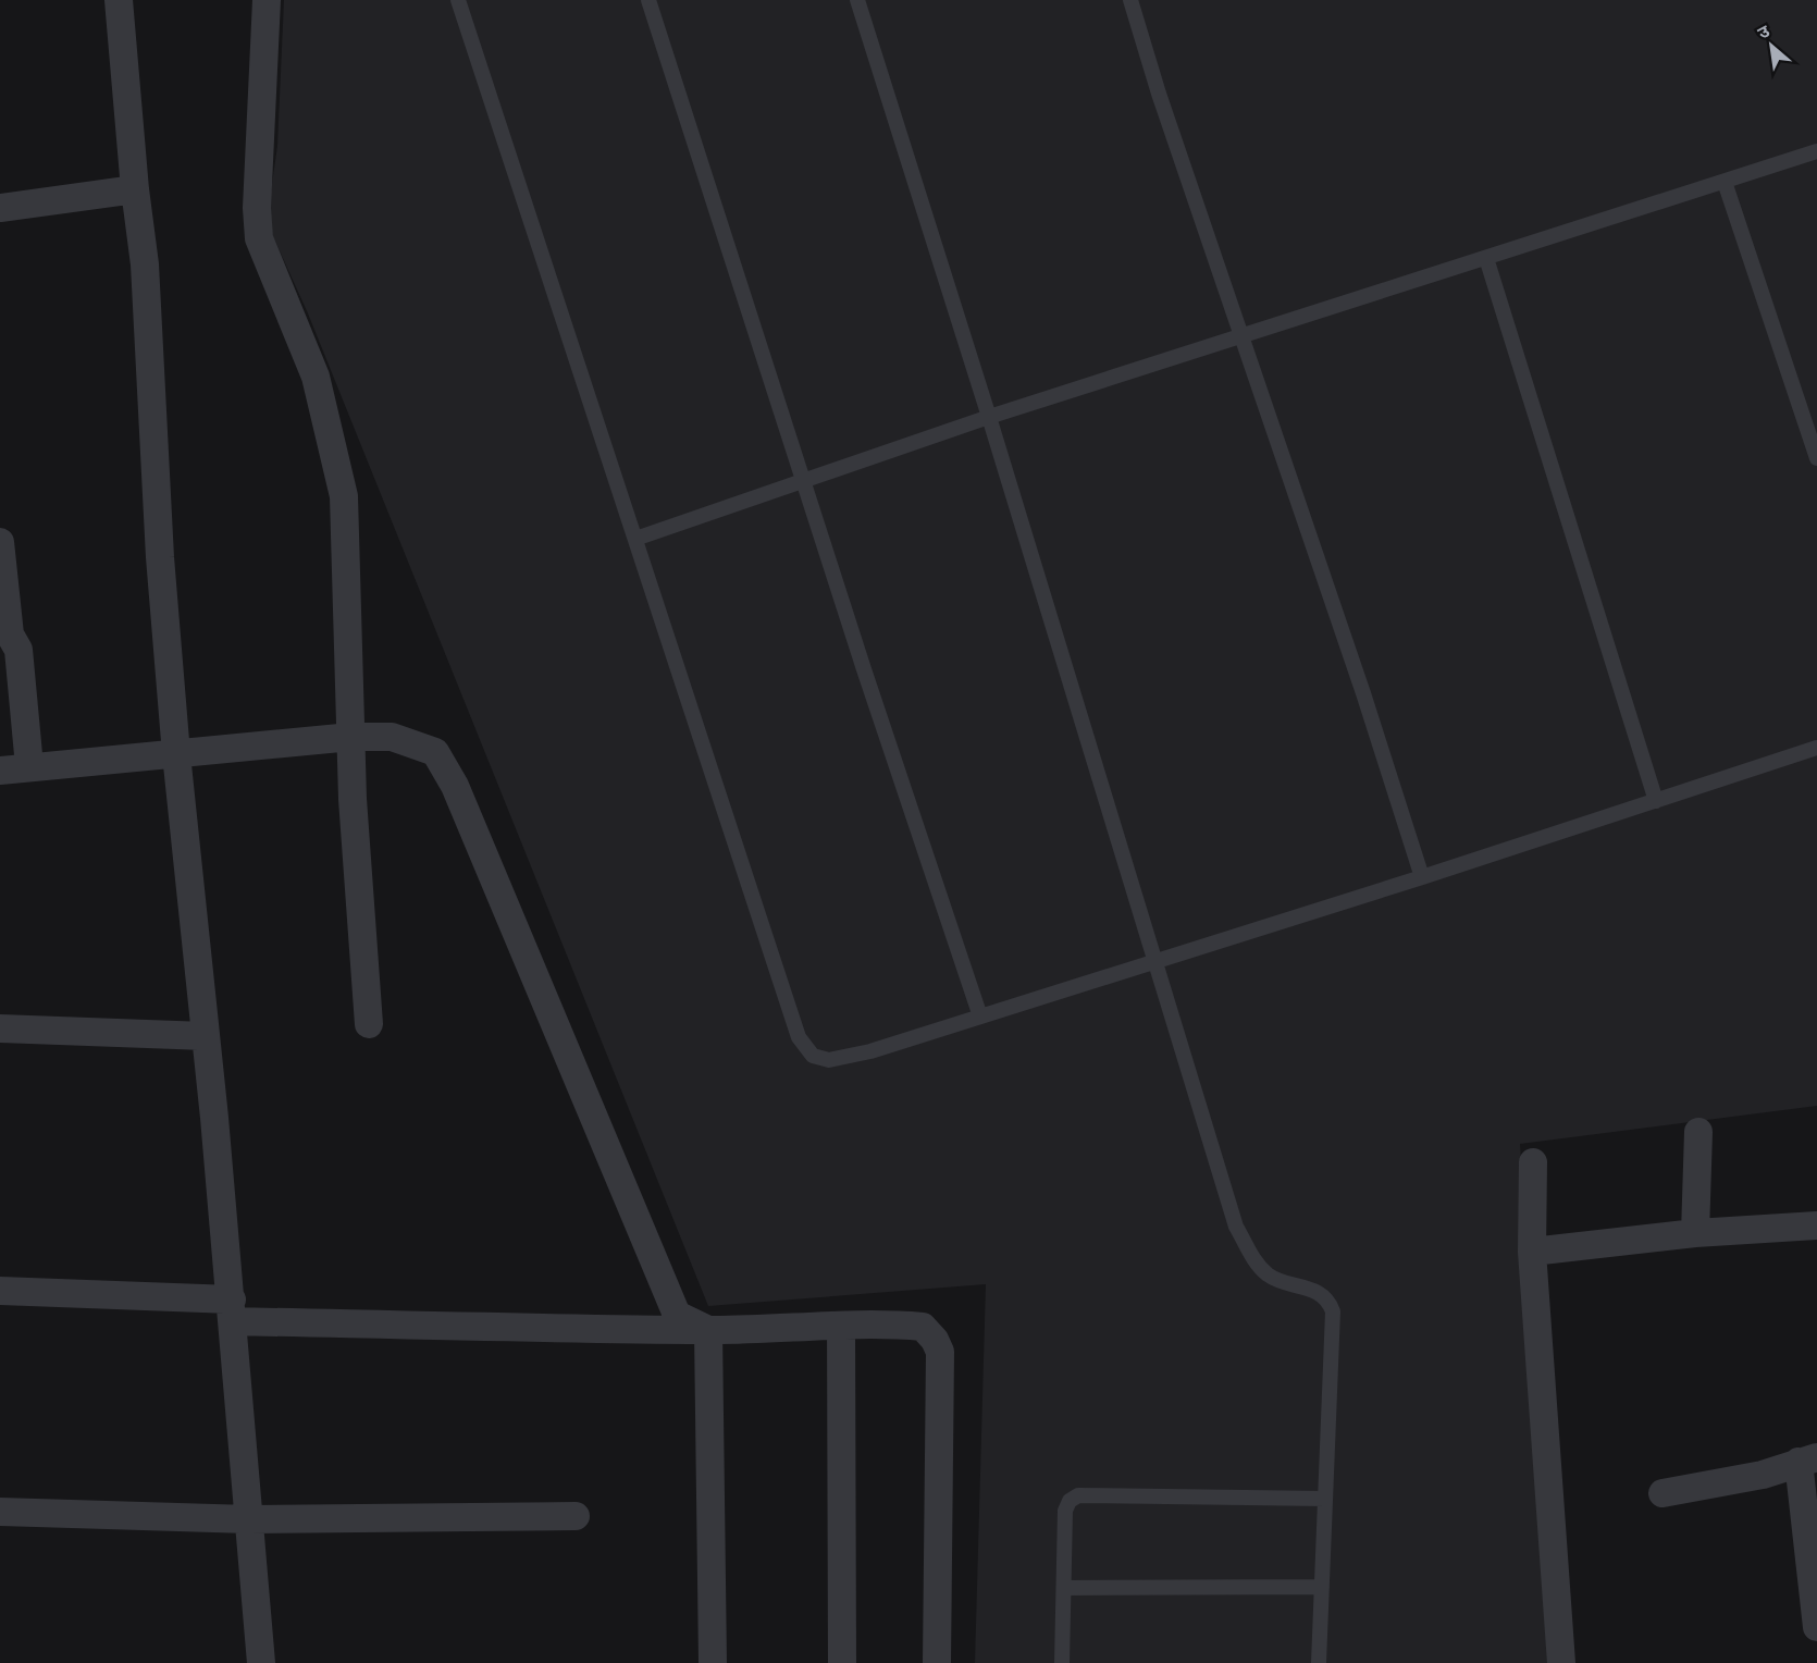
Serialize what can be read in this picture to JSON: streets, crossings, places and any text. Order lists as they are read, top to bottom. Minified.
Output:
{"north":"top left"}
